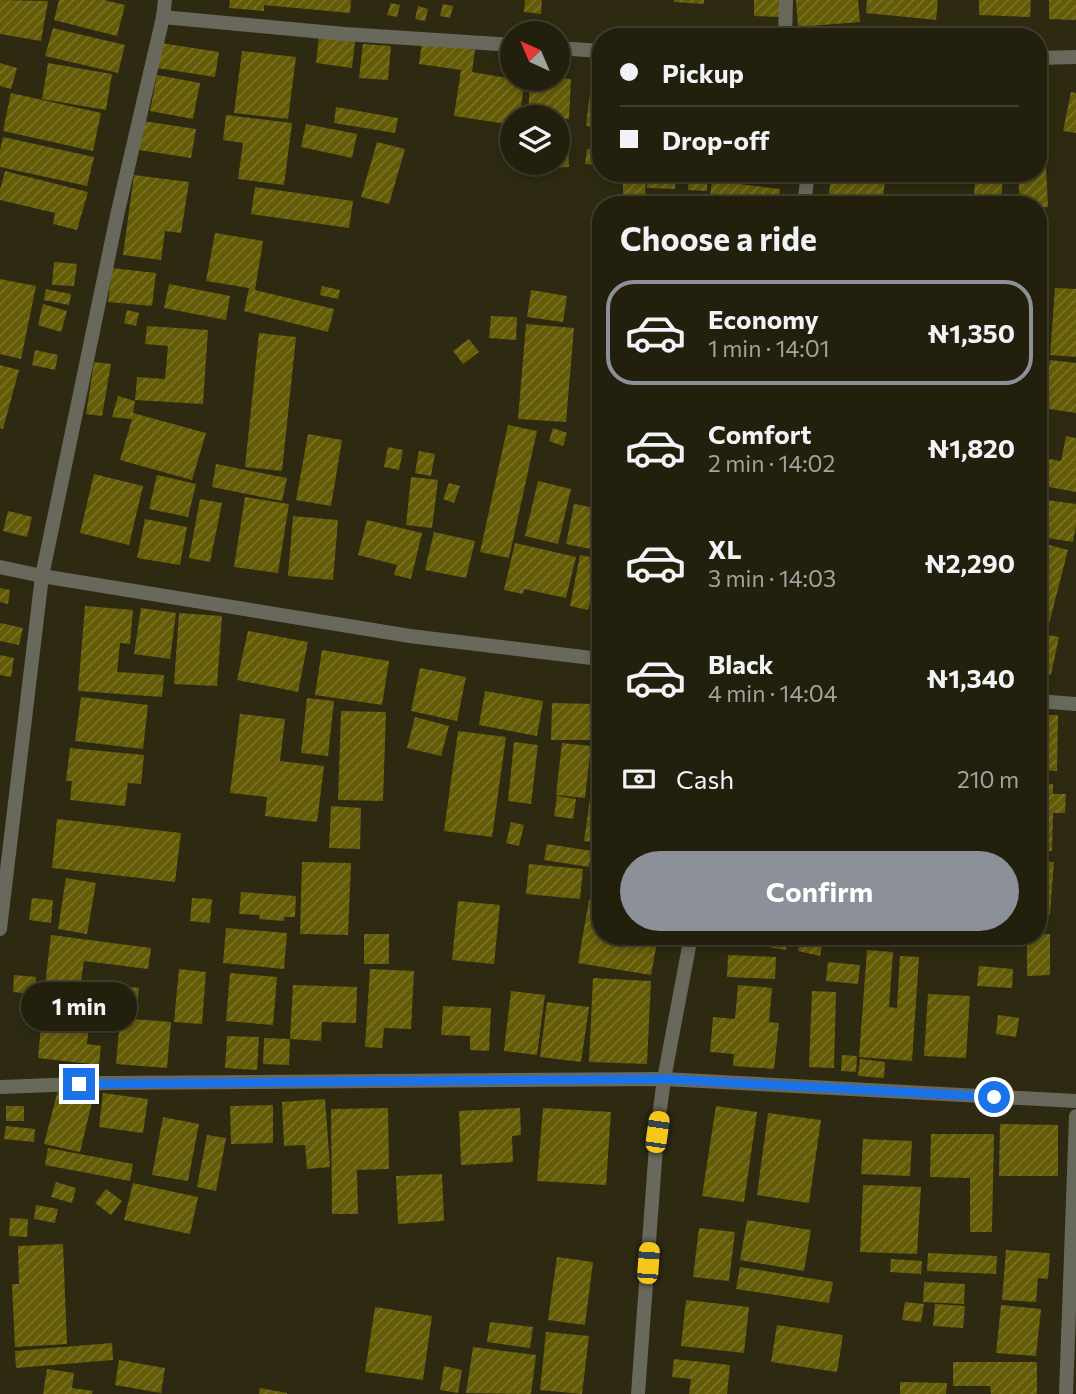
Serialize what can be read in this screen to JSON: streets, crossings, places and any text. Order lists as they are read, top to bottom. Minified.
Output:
{"north":"top left","page":{"banner":["Pickup","Drop-off"],"heading":"Choose a ride","list":[{"name":"Economy","note":"1 min · 14:01","value":"₦1,350"},{"name":"Comfort","note":"2 min · 14:02","value":"₦1,820"},{"name":"XL","note":"3 min · 14:03","value":"₦2,290"},{"name":"Black","note":"4 min · 14:04","value":"₦1,340"}],"pay":["Cash","210 m"],"buttons":"Confirm","bubble":"1 min"}}
